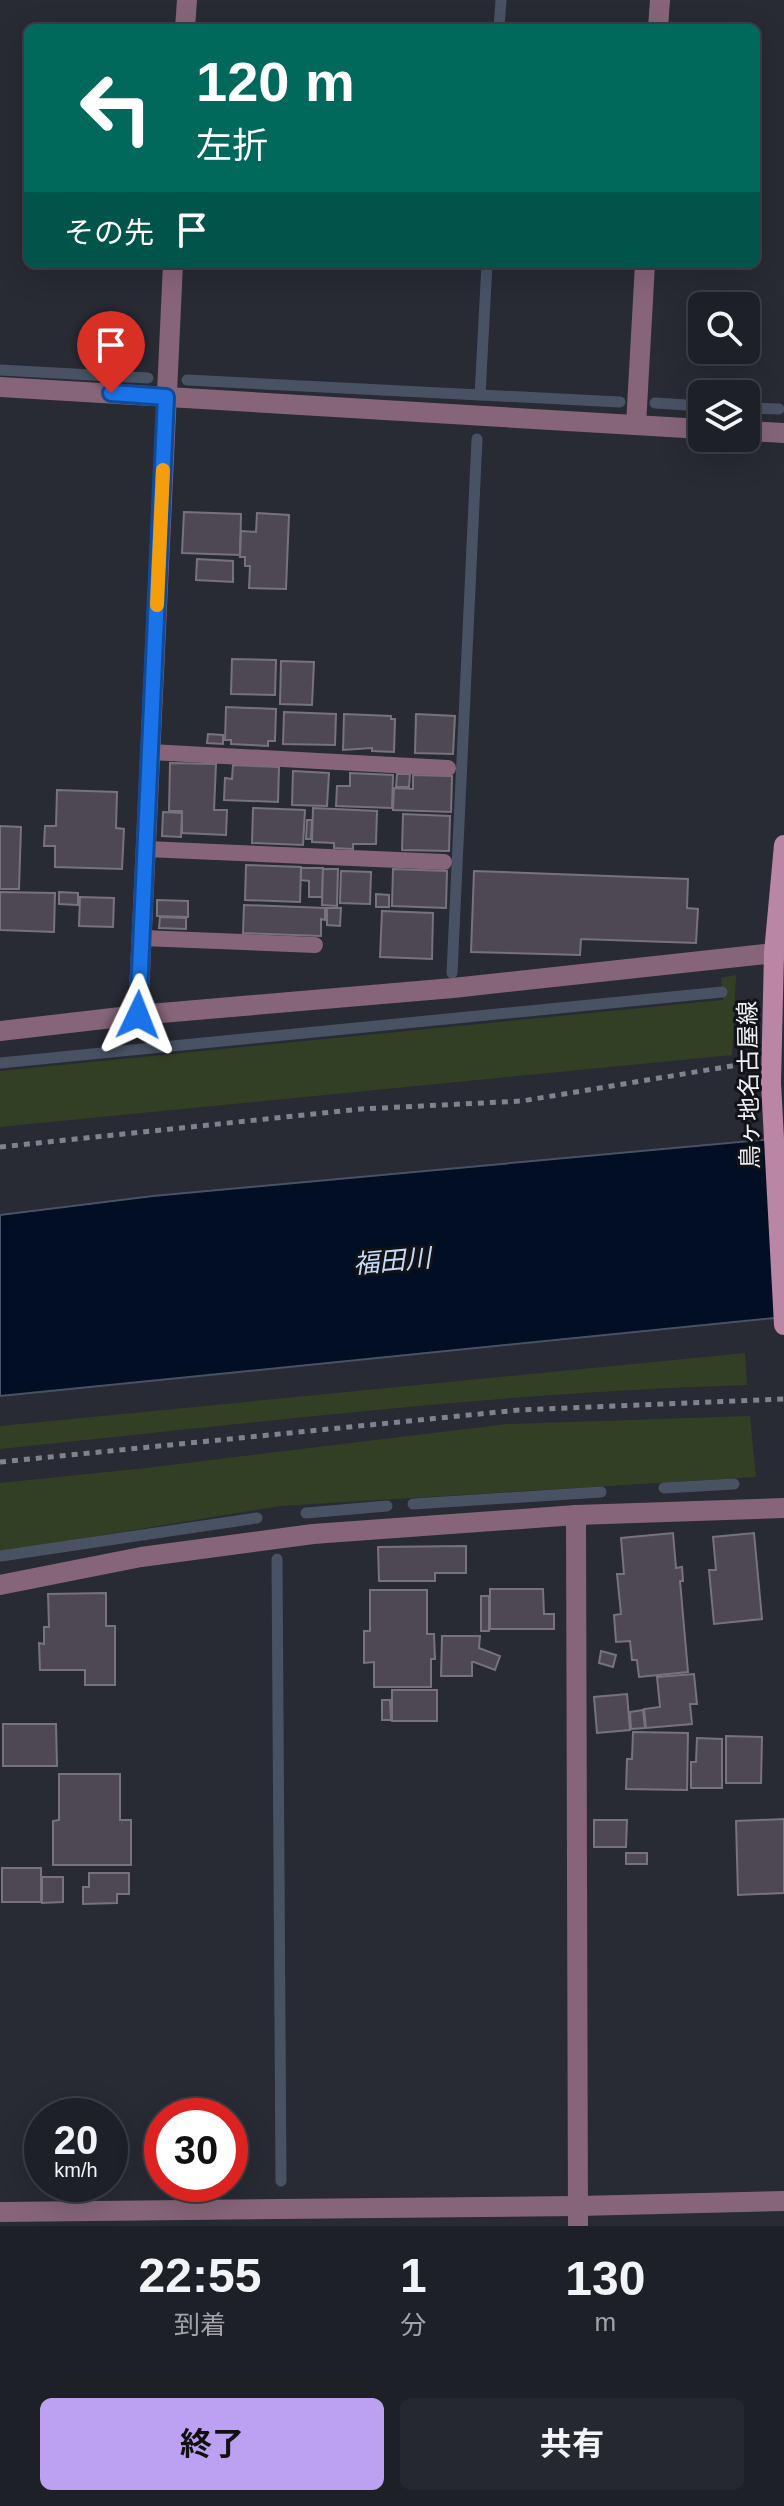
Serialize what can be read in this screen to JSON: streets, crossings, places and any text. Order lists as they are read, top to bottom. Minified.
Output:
{"streets":{"main road":["鳥ヶ地名古屋線"]},"water":["福田川"],"page":{"turn":["120 m","左折"],"then":"その先","speed":"20 km/h","limit":"30","eta":["22:55","到着","1","分","130","m"],"buttons":["終了","共有"]}}
